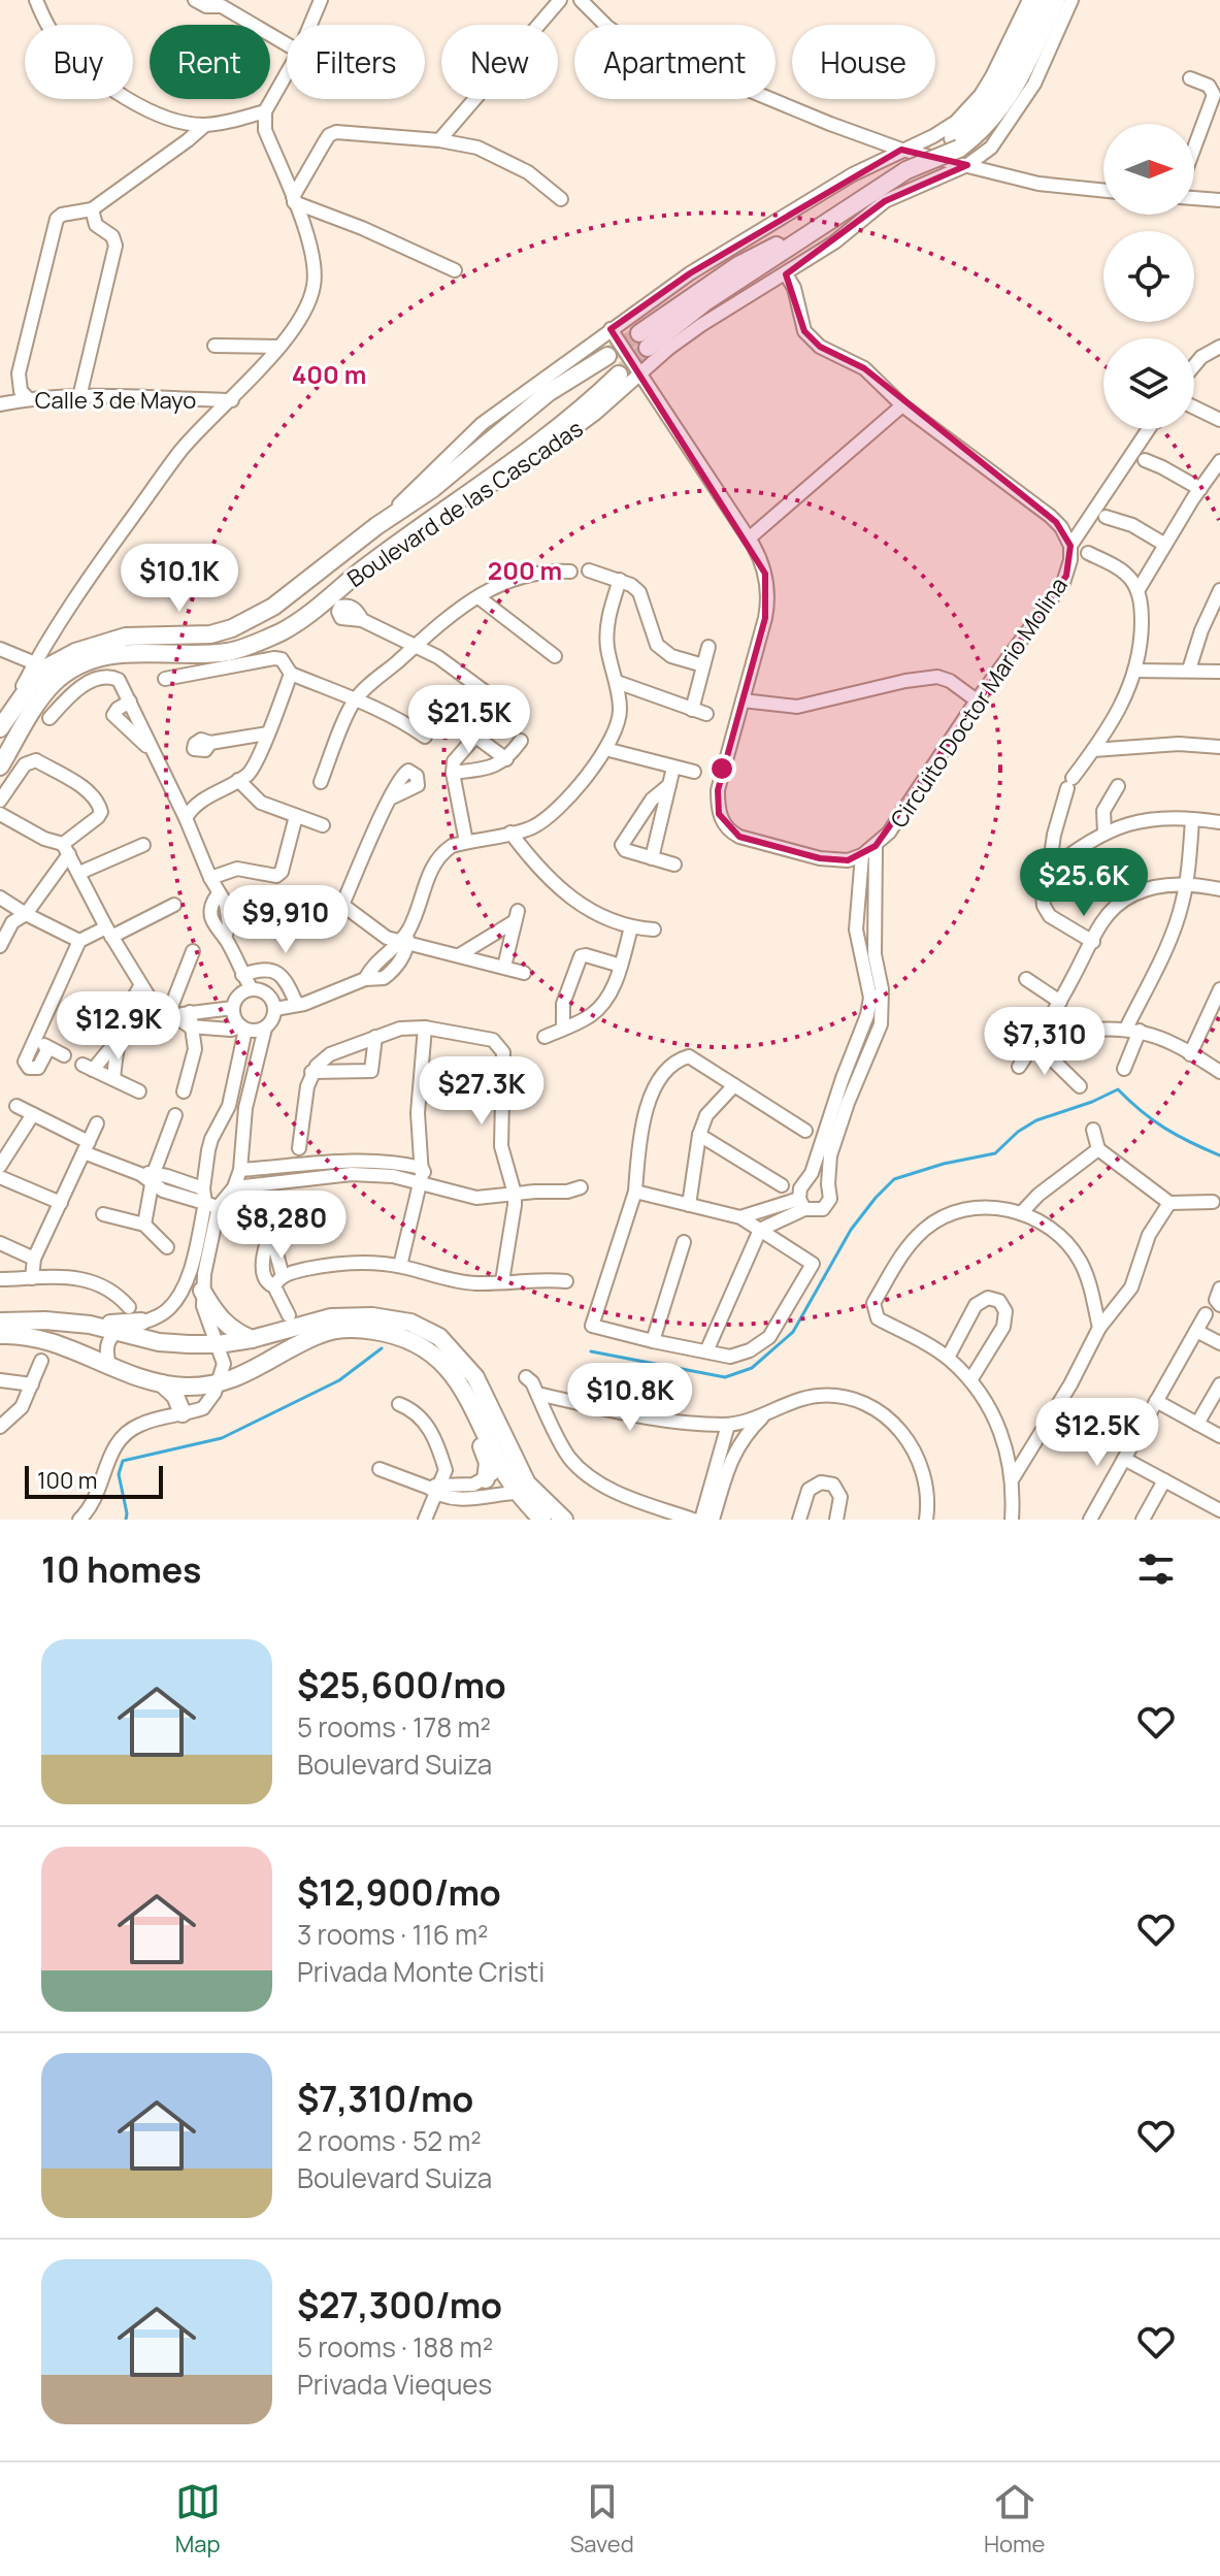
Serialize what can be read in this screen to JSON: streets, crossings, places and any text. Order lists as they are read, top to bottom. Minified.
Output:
{"streets":{"main road":["Boulevard de las Cascadas"],"street":["Calle 3 de Mayo","Circuito Doctor Mario Molina"]},"crossings":[["Boulevard de las Cascadas","Circuito Doctor Mario Molina"]],"scale_bar":"100 m","north":"right","page":{"chip":["Buy","Rent","Filters","New","Apartment","House"],"price":["$10.1K","$21.5K","$25.6K","$9,910","$12.9K","$7,310","$27.3K","$8,280","$10.8K","$12.5K"],"scale":"100 m","heading":"10 homes","list":[{"name":"$25,600/mo","note":"5 rooms · 178 m² · Boulevard Suiza"},{"name":"$12,900/mo","note":"3 rooms · 116 m² · Privada Monte Cristi"},{"name":"$7,310/mo","note":"2 rooms · 52 m² · Boulevard Suiza"},{"name":"$27,300/mo","note":"5 rooms · 188 m² · Privada Vieques"}],"tabs":["Map","Saved","Home"]},"rings":["400 m","200 m"]}
